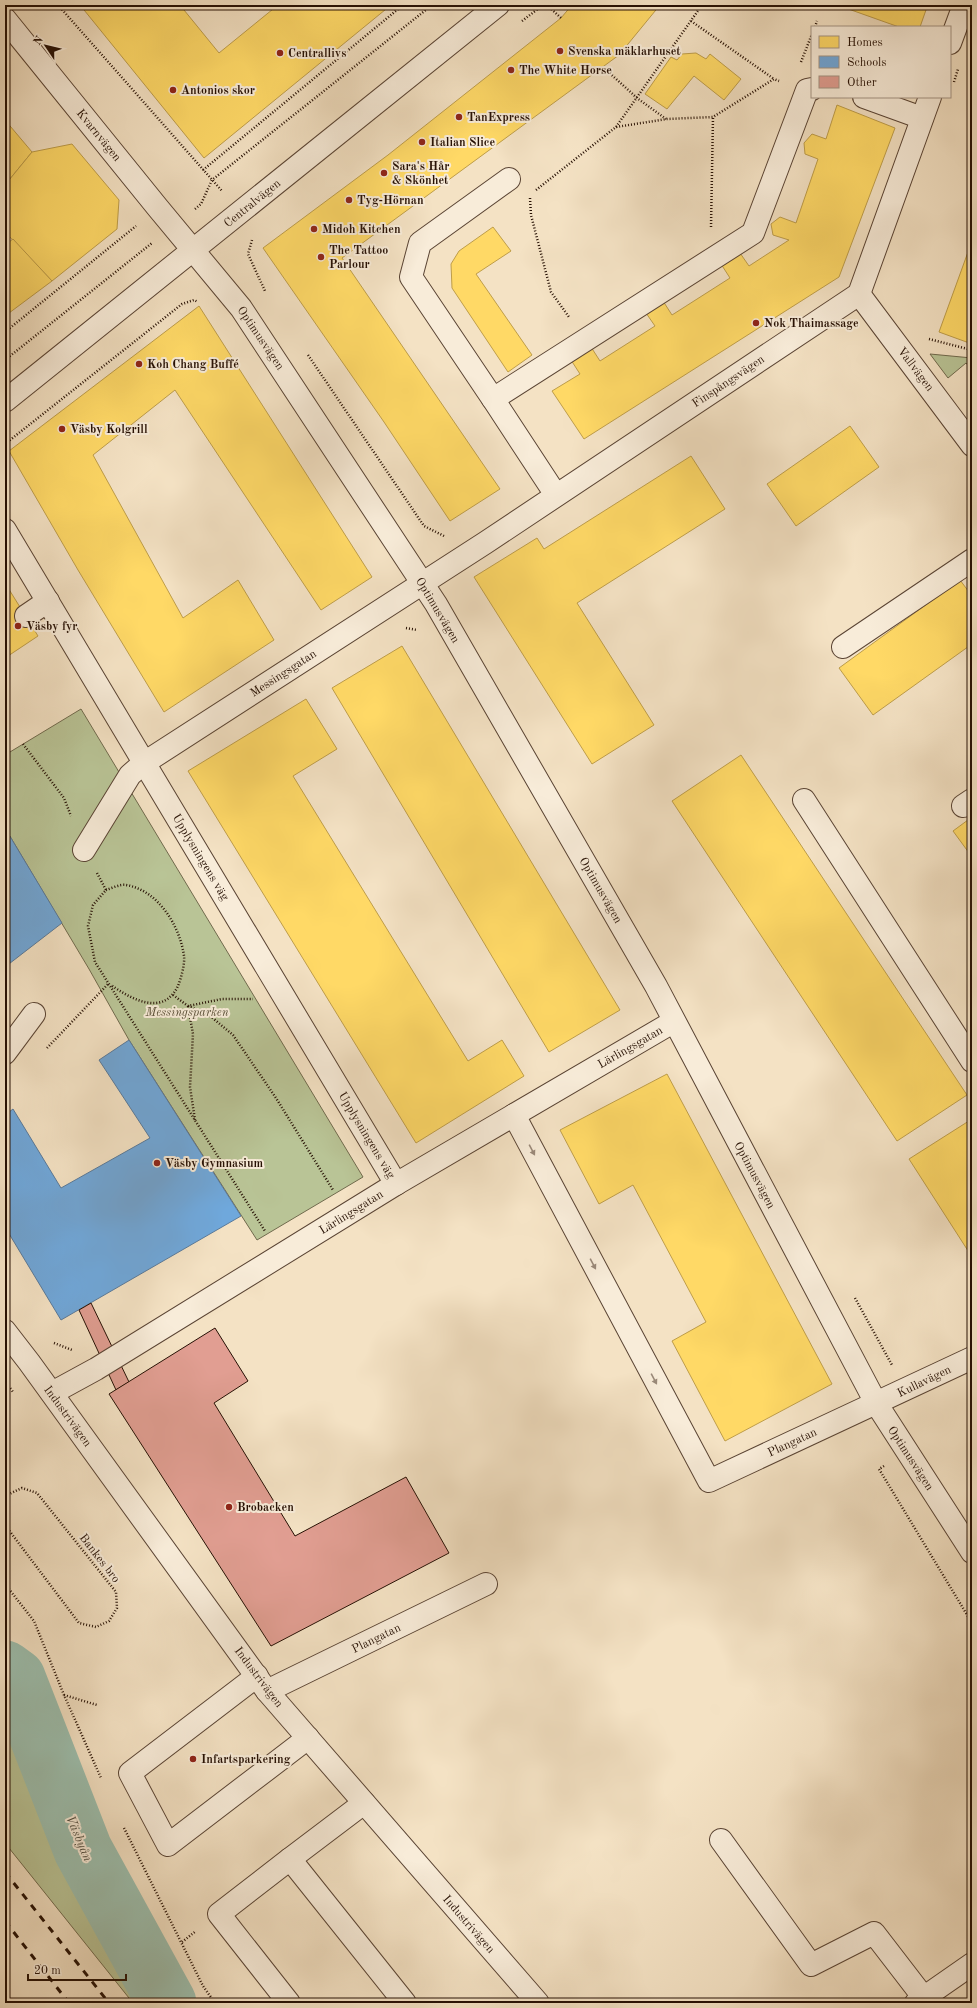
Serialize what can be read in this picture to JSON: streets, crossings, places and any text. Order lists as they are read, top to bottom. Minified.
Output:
{"streets":{"street":["Kvarnvägen","Centralvägen","Optimusvägen","Vallvägen","Finspångsvägen","Messingsgatan","Upplysningens väg","Lärlingsgatan","Kullavägen","Industrivägen","Plangatan"],"path":["Bankes bro"]},"crossings":[["Kvarnvägen","Centralvägen"],["Kvarnvägen","Optimusvägen"],["Centralvägen","Optimusvägen"],["Optimusvägen","Finspångsvägen"],["Optimusvägen","Messingsgatan"],["Optimusvägen","Lärlingsgatan"],["Optimusvägen","Kullavägen"],["Optimusvägen","Plangatan"],["Vallvägen","Finspångsvägen"],["Finspångsvägen","Messingsgatan"],["Messingsgatan","Upplysningens väg"],["Upplysningens väg","Lärlingsgatan"],["Lärlingsgatan","Industrivägen"],["Lärlingsgatan","Plangatan"],["Kullavägen","Plangatan"],["Industrivägen","Plangatan"]],"water":["Väsbyån"],"parks":["Messingsparken"],"places":["Svenska mäklarhuset","Centrallivs","The White Horse","Antonios skor","TanExpress","Italian Slice","Sara's Hår & Skönhet","Tyg-Hörnan","Midoh Kitchen","The Tattoo Parlour","Nok Thaimassage","Koh Chang Buffé","Väsby Kolgrill","Väsby fyr","Väsby Gymnasium","Brobacken","Infartsparkering"],"legend":["Homes","Schools","Other"],"scale_bar":"20 m","north":"top left"}
